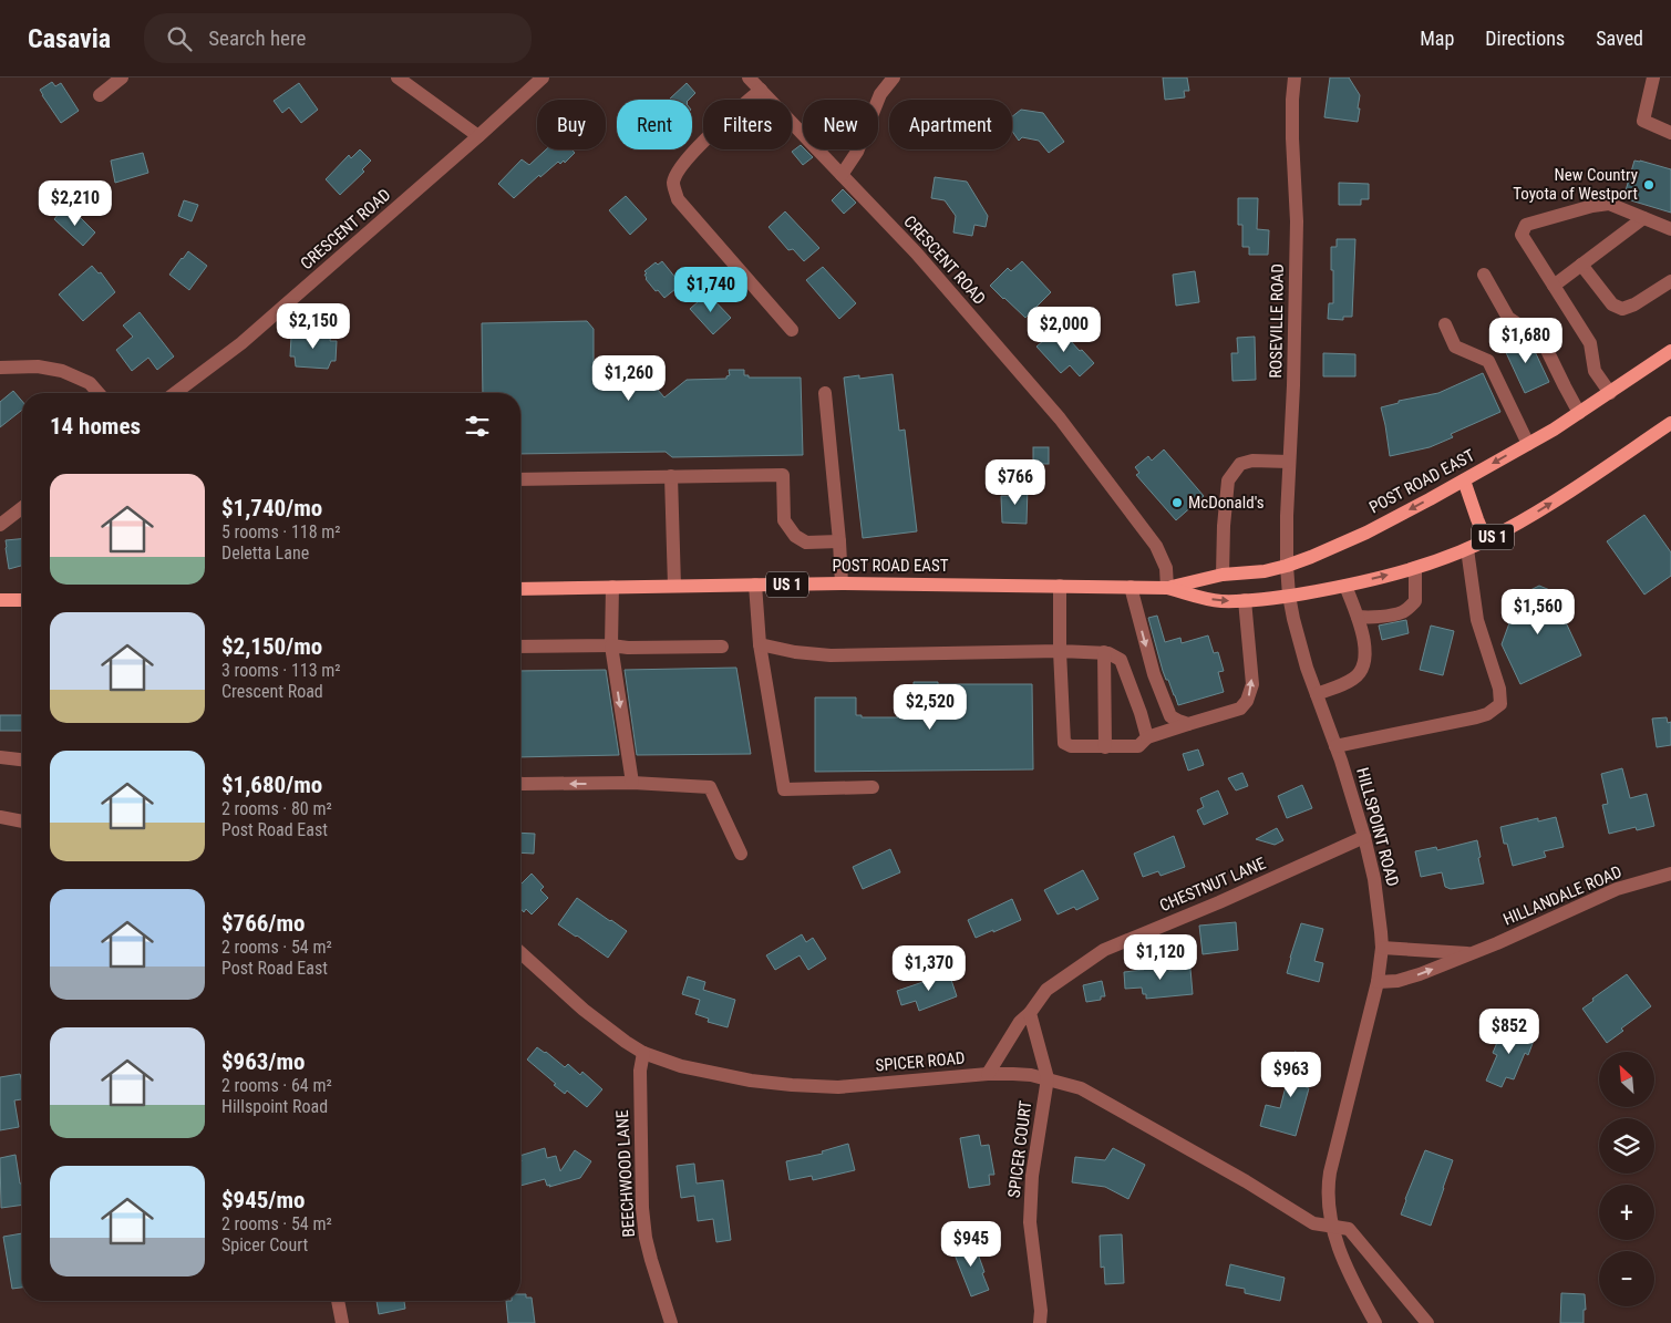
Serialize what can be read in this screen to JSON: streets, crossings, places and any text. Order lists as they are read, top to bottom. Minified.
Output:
{"streets":{"main road":["POST ROAD EAST","US 1"],"street":["CRESCENT ROAD","ROSEVILLE ROAD","HILLSPOINT ROAD","CHESTNUT LANE","HILLANDALE ROAD","SPICER ROAD","SPICER COURT","BEECHWOOD LANE"]},"crossings":[["CRESCENT ROAD","POST ROAD EAST"],["ROSEVILLE ROAD","POST ROAD EAST"],["ROSEVILLE ROAD","HILLSPOINT ROAD"],["POST ROAD EAST","HILLSPOINT ROAD"],["HILLSPOINT ROAD","CHESTNUT LANE"],["HILLSPOINT ROAD","HILLANDALE ROAD"],["HILLSPOINT ROAD","SPICER ROAD"],["CHESTNUT LANE","SPICER ROAD"],["SPICER ROAD","SPICER COURT"],["SPICER ROAD","BEECHWOOD LANE"]],"places":["New Country Toyota of Westport","McDonald's"],"north":"top left","page":{"header":"Casavia","search":"Search here","nav":["Map","Directions","Saved"],"chip":["Buy","Rent","Filters","New","Apartment"],"price":["$2,210","$1,740","$2,150","$2,000","$1,680","$1,260","$766","$1,560","$2,520","$1,120","$1,370","$852","$963","$945"],"heading":"14 homes","list":[{"name":"$1,740/mo","note":"5 rooms · 118 m² · Deletta Lane"},{"name":"$2,150/mo","note":"3 rooms · 113 m² · Crescent Road"},{"name":"$1,680/mo","note":"2 rooms · 80 m² · Post Road East"},{"name":"$766/mo","note":"2 rooms · 54 m² · Post Road East"},{"name":"$963/mo","note":"2 rooms · 64 m² · Hillspoint Road"},{"name":"$945/mo","note":"2 rooms · 54 m² · Spicer Court"}],"map_buttons":["+","−"]}}
